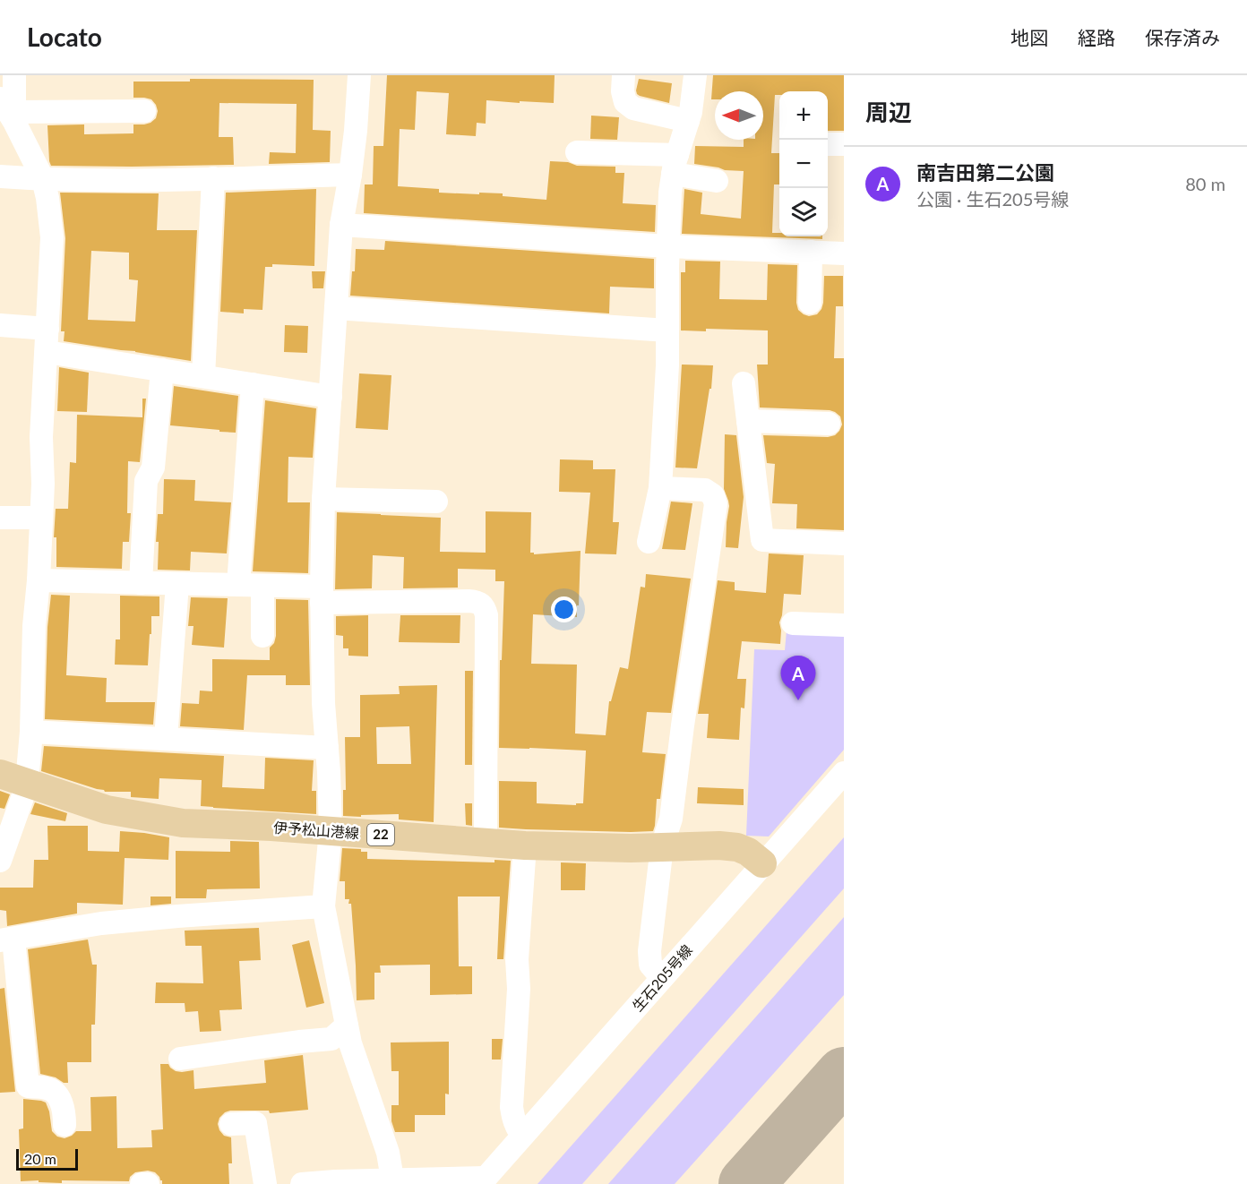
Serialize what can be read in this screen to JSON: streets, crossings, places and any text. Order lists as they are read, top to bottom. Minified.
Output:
{"streets":{"main road":["伊予松山港線","22"],"street":["生石205号線"]},"crossings":[["伊予松山港線","生石205号線"]],"scale_bar":"20 m","north":"left","page":{"header":"Locato","nav":["地図","経路","保存済み"],"heading":"周辺","map_buttons":["+","−"],"list":[{"mark":"A","name":"南吉田第二公園","note":"公園 · 生石205号線","value":"80 m"}],"pins":"A","scale":"20 m"}}
